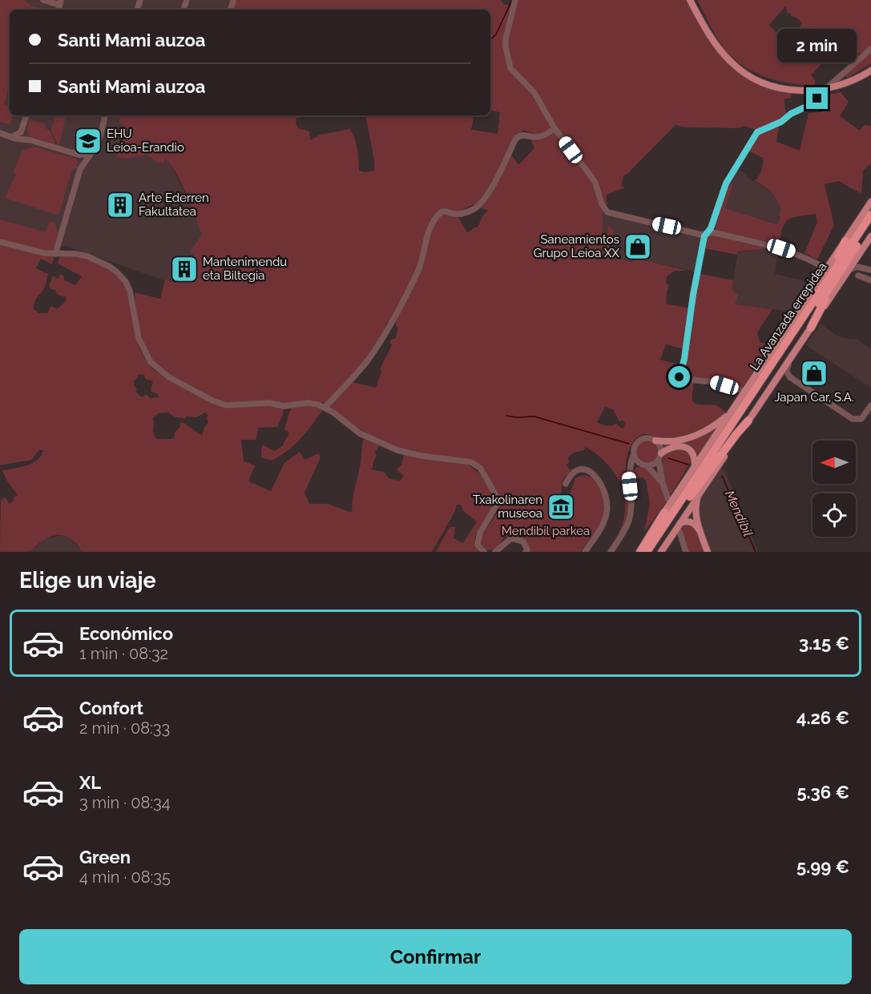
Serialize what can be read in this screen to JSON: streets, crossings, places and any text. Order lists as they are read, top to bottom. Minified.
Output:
{"streets":{"highway":["La Avanzada errepidea"]},"water":["Mendibil"],"parks":["Mendibil parkea"],"places":{"school or university":["EHU Leioa-Erandio"],"building":["Arte Ederren Fakultatea","Mantenimendu eta Biltegia"],"shop":["Saneamientos Grupo Leioa XX","Japan Car, S.A."],"museum":["Txakolinaren museoa"]},"north":"left","page":{"banner":["Santi Mami auzoa","Santi Mami auzoa"],"bubble":"2 min","heading":"Elige un viaje","list":[{"name":"Económico","note":"1 min · 08:32","value":"3.15 €"},{"name":"Confort","note":"2 min · 08:33","value":"4.26 €"},{"name":"XL","note":"3 min · 08:34","value":"5.36 €"},{"name":"Green","note":"4 min · 08:35","value":"5.99 €"}],"buttons":"Confirmar"}}
